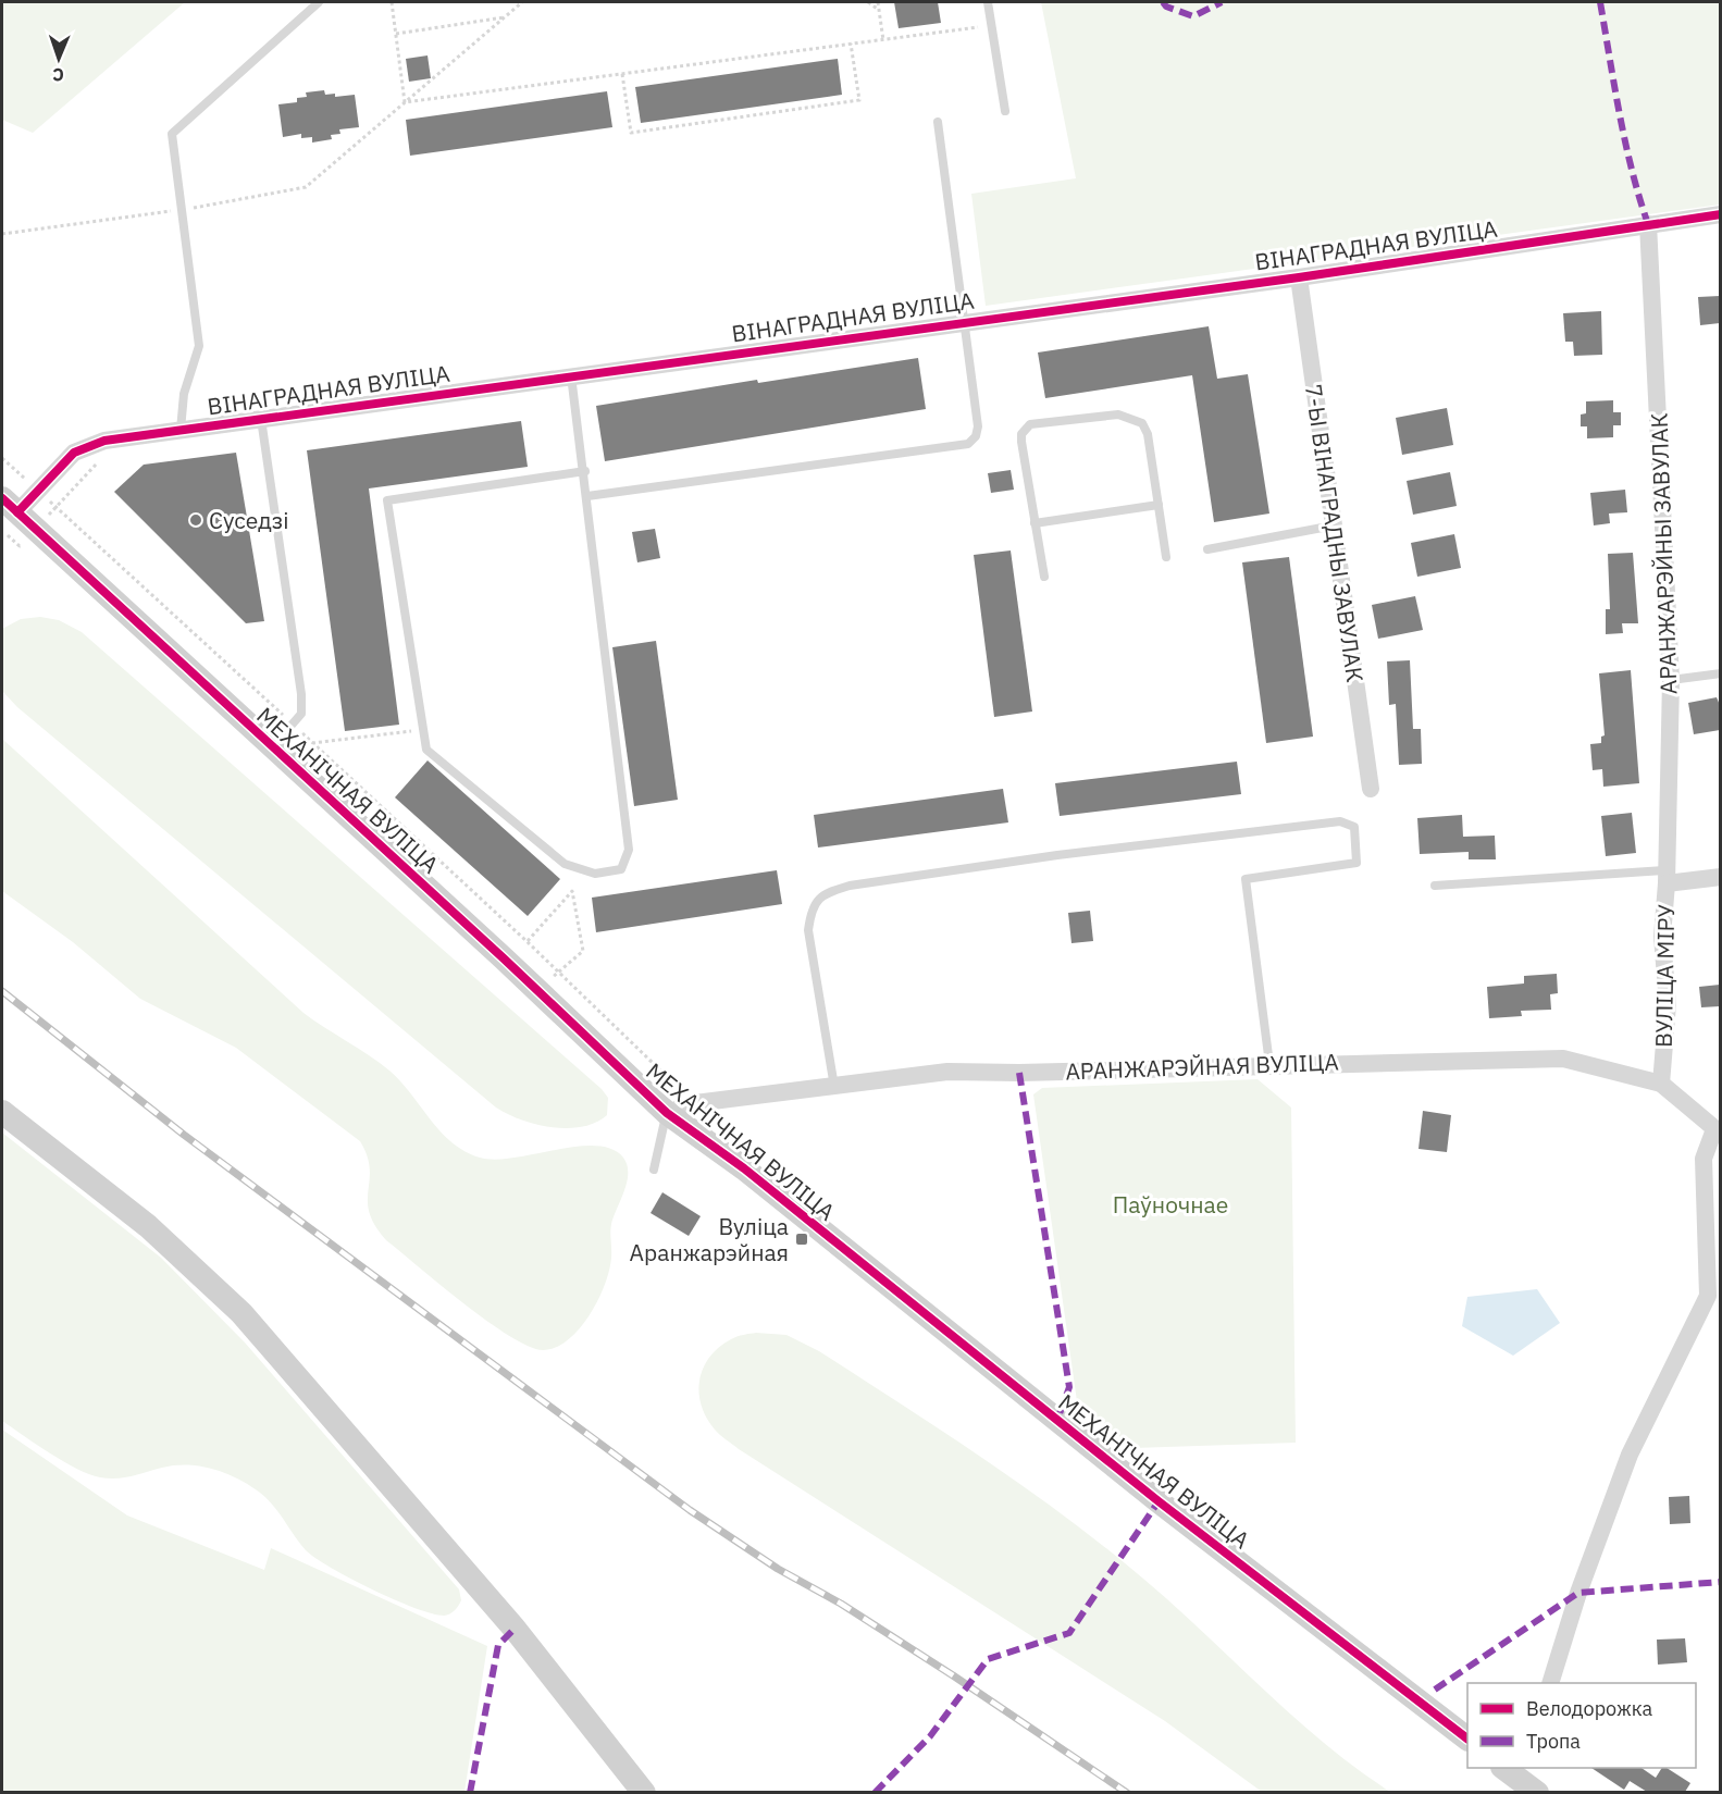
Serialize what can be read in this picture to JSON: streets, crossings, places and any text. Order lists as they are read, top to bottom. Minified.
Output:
{"streets":{"street":["ВІНАГРАДНАЯ ВУЛІЦА","7-Ы ВІНАГРАДНЫ ЗАВУЛАК","АРАНЖАРЭЙНЫ ЗАВУЛАК","МЕХАНІЧНАЯ ВУЛІЦА","ВУЛІЦА МІРУ","АРАНЖАРЭЙНАЯ ВУЛІЦА"]},"crossings":[["ВІНАГРАДНАЯ ВУЛІЦА","7-Ы ВІНАГРАДНЫ ЗАВУЛАК"],["ВІНАГРАДНАЯ ВУЛІЦА","АРАНЖАРЭЙНЫ ЗАВУЛАК"],["ВІНАГРАДНАЯ ВУЛІЦА","МЕХАНІЧНАЯ ВУЛІЦА"],["АРАНЖАРЭЙНЫ ЗАВУЛАК","ВУЛІЦА МІРУ"],["МЕХАНІЧНАЯ ВУЛІЦА","АРАНЖАРЭЙНАЯ ВУЛІЦА"],["ВУЛІЦА МІРУ","АРАНЖАРЭЙНАЯ ВУЛІЦА"]],"parks":["Паўночнае"],"places":{"other":["Суседзі"],"transit":["Вуліца Аранжарэйная"]},"legend":["Велодорожка","Тропа"],"north":"bottom"}
